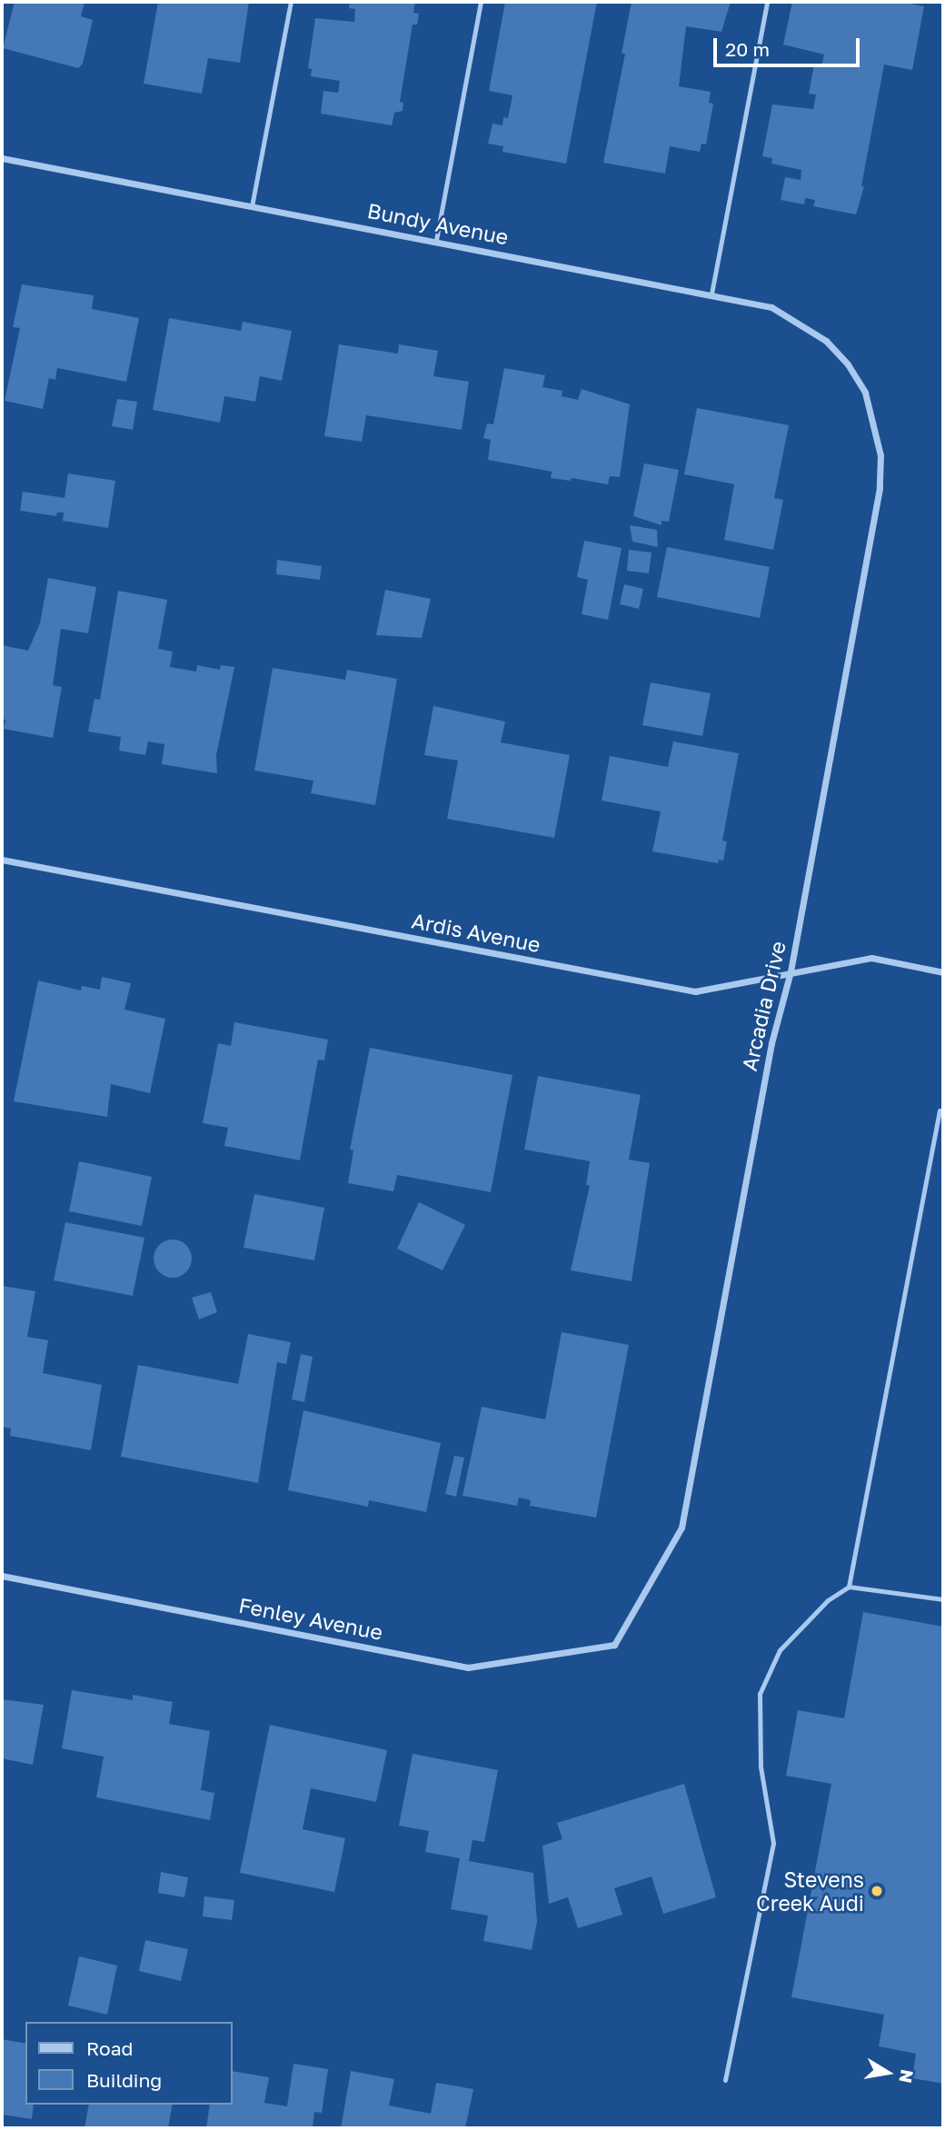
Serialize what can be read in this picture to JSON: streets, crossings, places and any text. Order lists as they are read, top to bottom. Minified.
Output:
{"streets":{"street":["Bundy Avenue","Ardis Avenue","Arcadia Drive","Fenley Avenue"]},"crossings":[["Bundy Avenue","Arcadia Drive"],["Ardis Avenue","Arcadia Drive"],["Arcadia Drive","Fenley Avenue"]],"places":["Stevens Creek Audi"],"legend":["Road","Building"],"scale_bar":"20 m","north":"right"}
